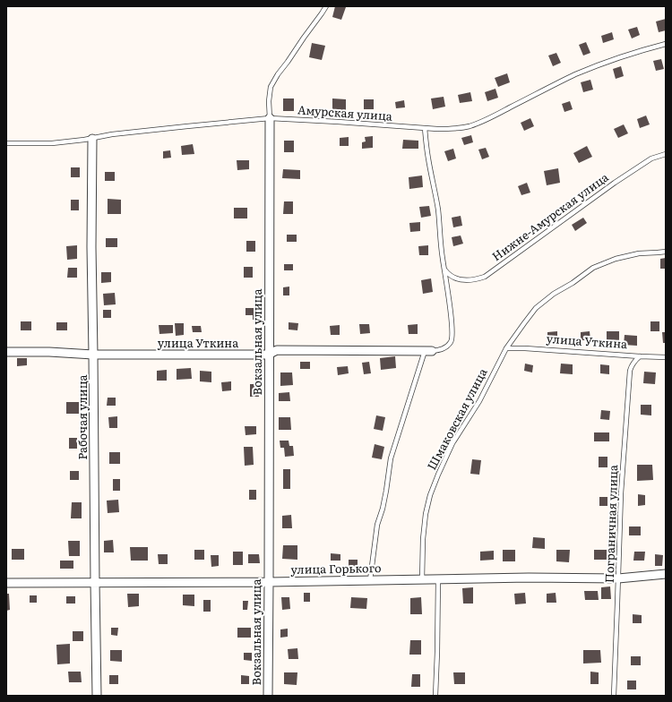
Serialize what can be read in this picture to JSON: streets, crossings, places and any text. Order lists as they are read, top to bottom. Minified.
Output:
{"streets":{"street":["улица Уткина","Вокзальная улица","Рабочая улица","улица Горького"],"lane":["Амурская улица","Нижне-Амурская улица","Шмаковская улица","Пограничная улица"]},"crossings":[["Амурская улица","Вокзальная улица"],["Амурская улица","Рабочая улица"],["улица Уткина","Вокзальная улица"],["улица Уткина","Рабочая улица"],["улица Уткина","Шмаковская улица"],["улица Уткина","Пограничная улица"],["Вокзальная улица","улица Горького"],["Рабочая улица","улица Горького"],["Шмаковская улица","улица Горького"],["Пограничная улица","улица Горького"]]}
